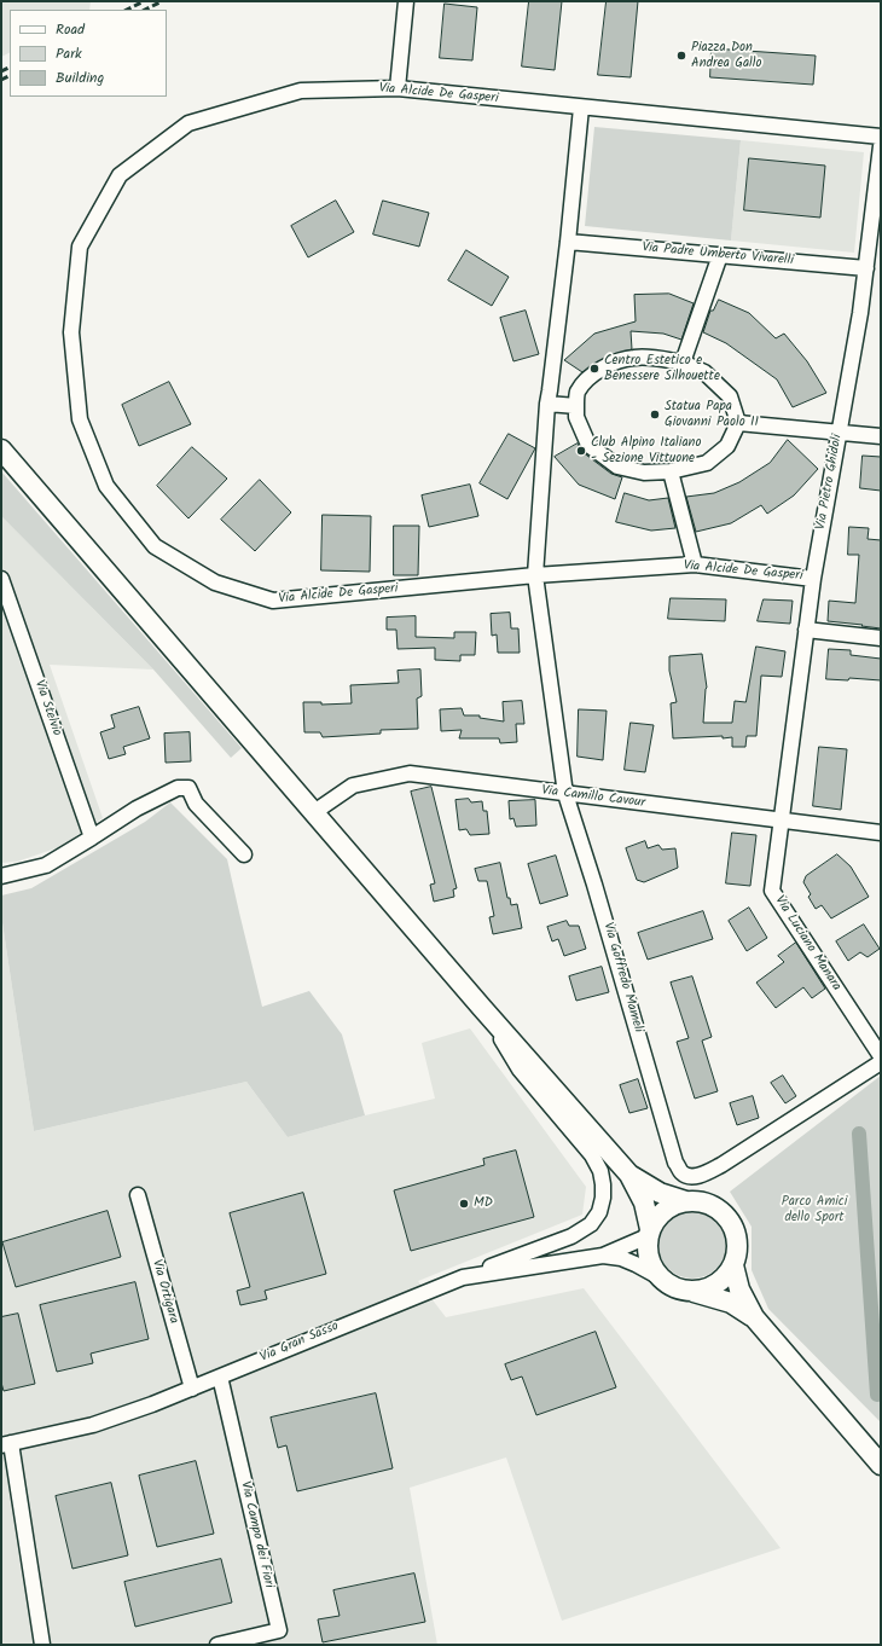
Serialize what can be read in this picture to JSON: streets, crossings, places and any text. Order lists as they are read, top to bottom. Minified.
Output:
{"streets":{"street":["Via Alcide De Gasperi","Via Padre Umberto Vivarelli","Via Pietro Ghidoli","Via Stelvio","Via Camillo Cavour","Via Luciano Manara","Via Goffredo Mameli","Via Ortigara","Via Gran Sasso","Via Campo dei Fiori"]},"crossings":[["Via Alcide De Gasperi","Via Pietro Ghidoli"],["Via Alcide De Gasperi","Via Goffredo Mameli"],["Via Padre Umberto Vivarelli","Via Pietro Ghidoli"],["Via Padre Umberto Vivarelli","Via Goffredo Mameli"],["Via Pietro Ghidoli","Via Camillo Cavour"],["Via Pietro Ghidoli","Via Luciano Manara"],["Via Camillo Cavour","Via Luciano Manara"],["Via Camillo Cavour","Via Goffredo Mameli"],["Via Ortigara","Via Gran Sasso"],["Via Gran Sasso","Via Campo dei Fiori"]],"parks":["Parco Amici dello Sport"],"places":["Piazza Don Andrea Gallo","Centro Estetico e Benessere Silhouette","Statua Papa Giovanni Paolo II","Club Alpino Italiano - Sezione Vittuone","MD"],"legend":["Road","Park","Building"]}
